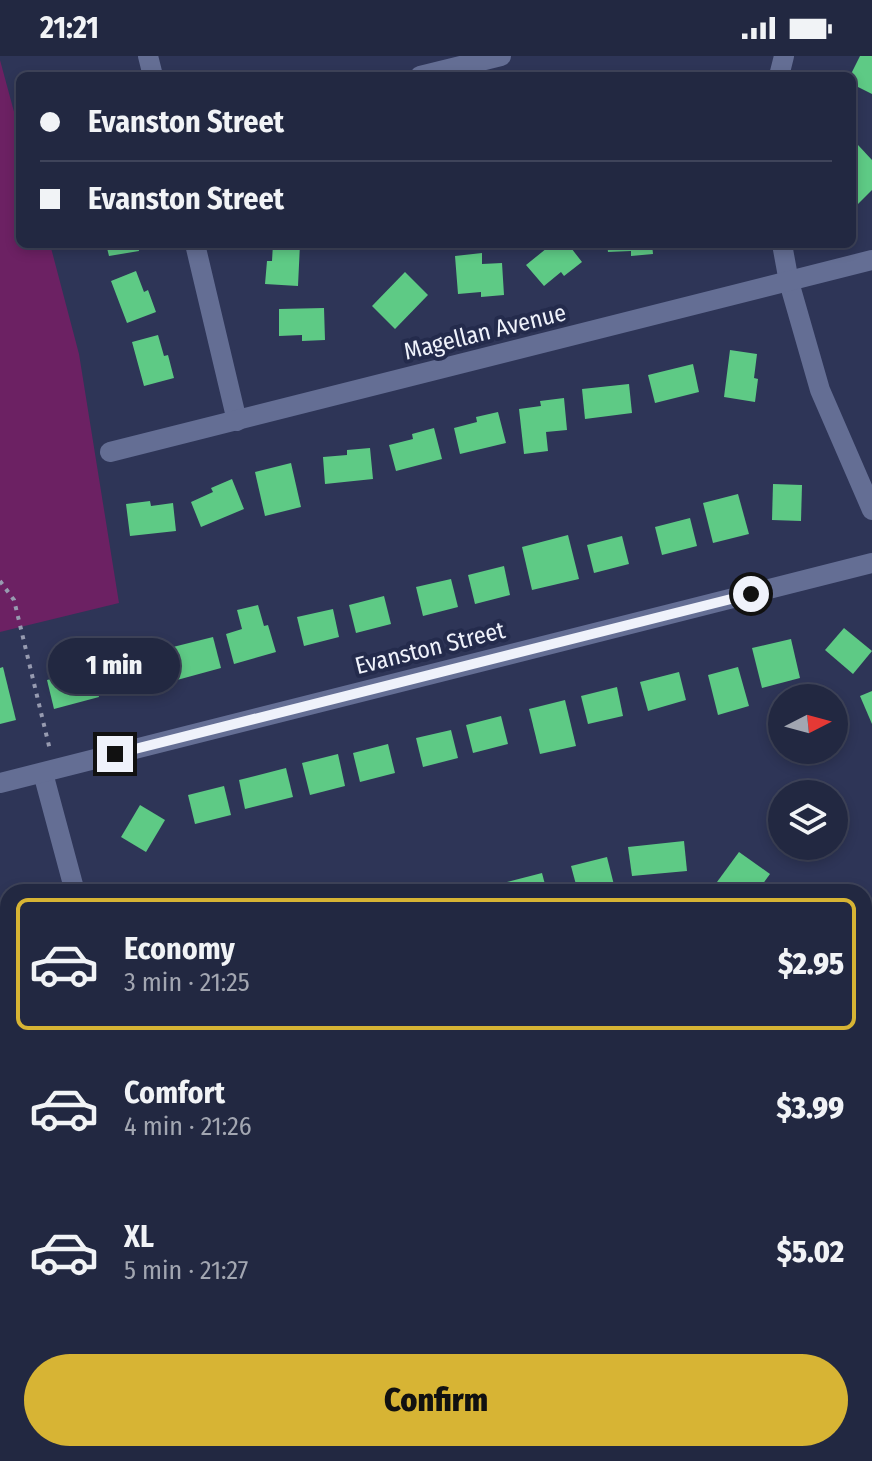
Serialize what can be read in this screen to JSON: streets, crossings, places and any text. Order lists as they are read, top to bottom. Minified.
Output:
{"streets":{"street":["Magellan Avenue","Evanston Street"]},"north":"right","page":{"status":"21:21","banner":["Evanston Street","Evanston Street"],"bubble":"1 min","list":[{"name":"Economy","note":"3 min · 21:25","value":"$2.95"},{"name":"Comfort","note":"4 min · 21:26","value":"$3.99"},{"name":"XL","note":"5 min · 21:27","value":"$5.02"}],"buttons":"Confirm"}}
